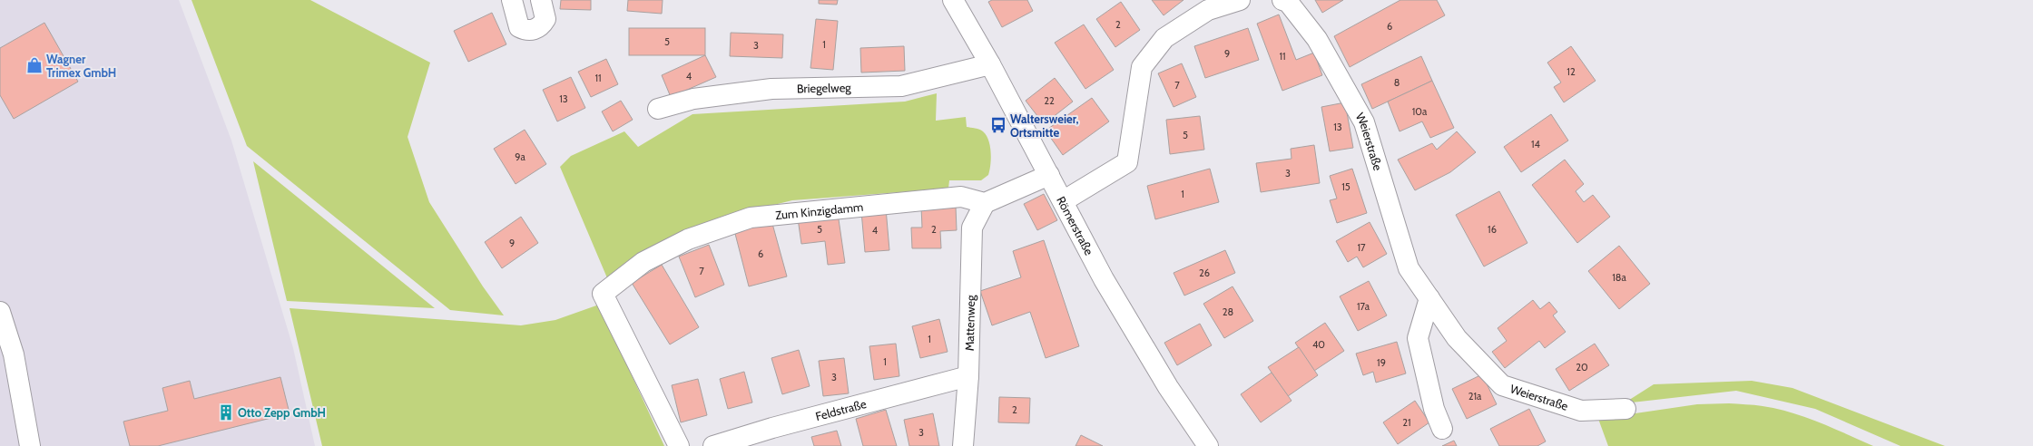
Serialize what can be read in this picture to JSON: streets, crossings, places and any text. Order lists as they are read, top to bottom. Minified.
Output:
{"streets":{"street":["Briegelweg","Weierstraße","Zum Kinzigdamm","Römerstraße","Mattenweg","Feldstraße"]},"crossings":[["Briegelweg","Römerstraße"],["Zum Kinzigdamm","Mattenweg"],["Mattenweg","Feldstraße"]],"places":{"shop":["Wagner Trimex GmbH"],"bus stop":["Waltersweier, Ortsmitte"],"building":["Otto Zepp GmbH"]},"house_numbers":["2","6","5","1","3","9","11","12","4","11","8","7","13","22","10a","13","5","14","9a","3","15","1","5","2","16","4","9","17","6","7","26","18a","17a","28","1","40","1","19","20","3","21a","2","21","3"]}
